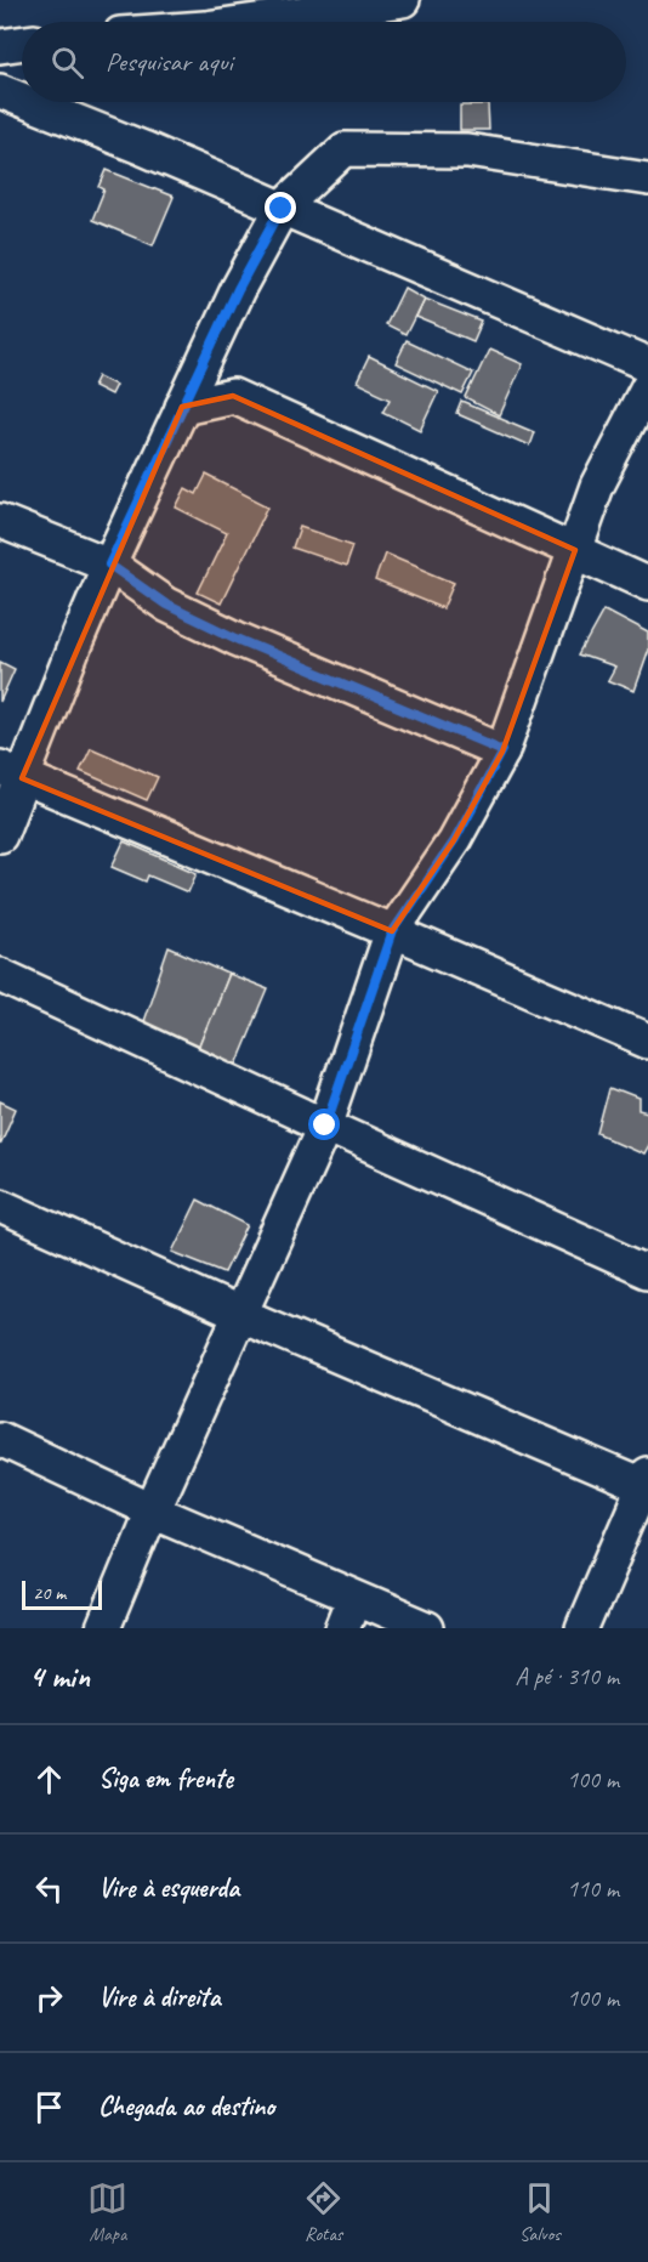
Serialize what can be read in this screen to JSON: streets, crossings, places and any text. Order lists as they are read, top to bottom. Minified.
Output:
{"scale_bar":"20 m","page":{"search":"Pesquisar aqui","scale":"20 m","heading":["4 min","A pé · 310 m"],"list":[["Siga em frente","100 m"],["Vire à esquerda","110 m"],["Vire à direita","100 m"],"Chegada ao destino"],"nav":["Mapa","Rotas","Salvos"]}}
